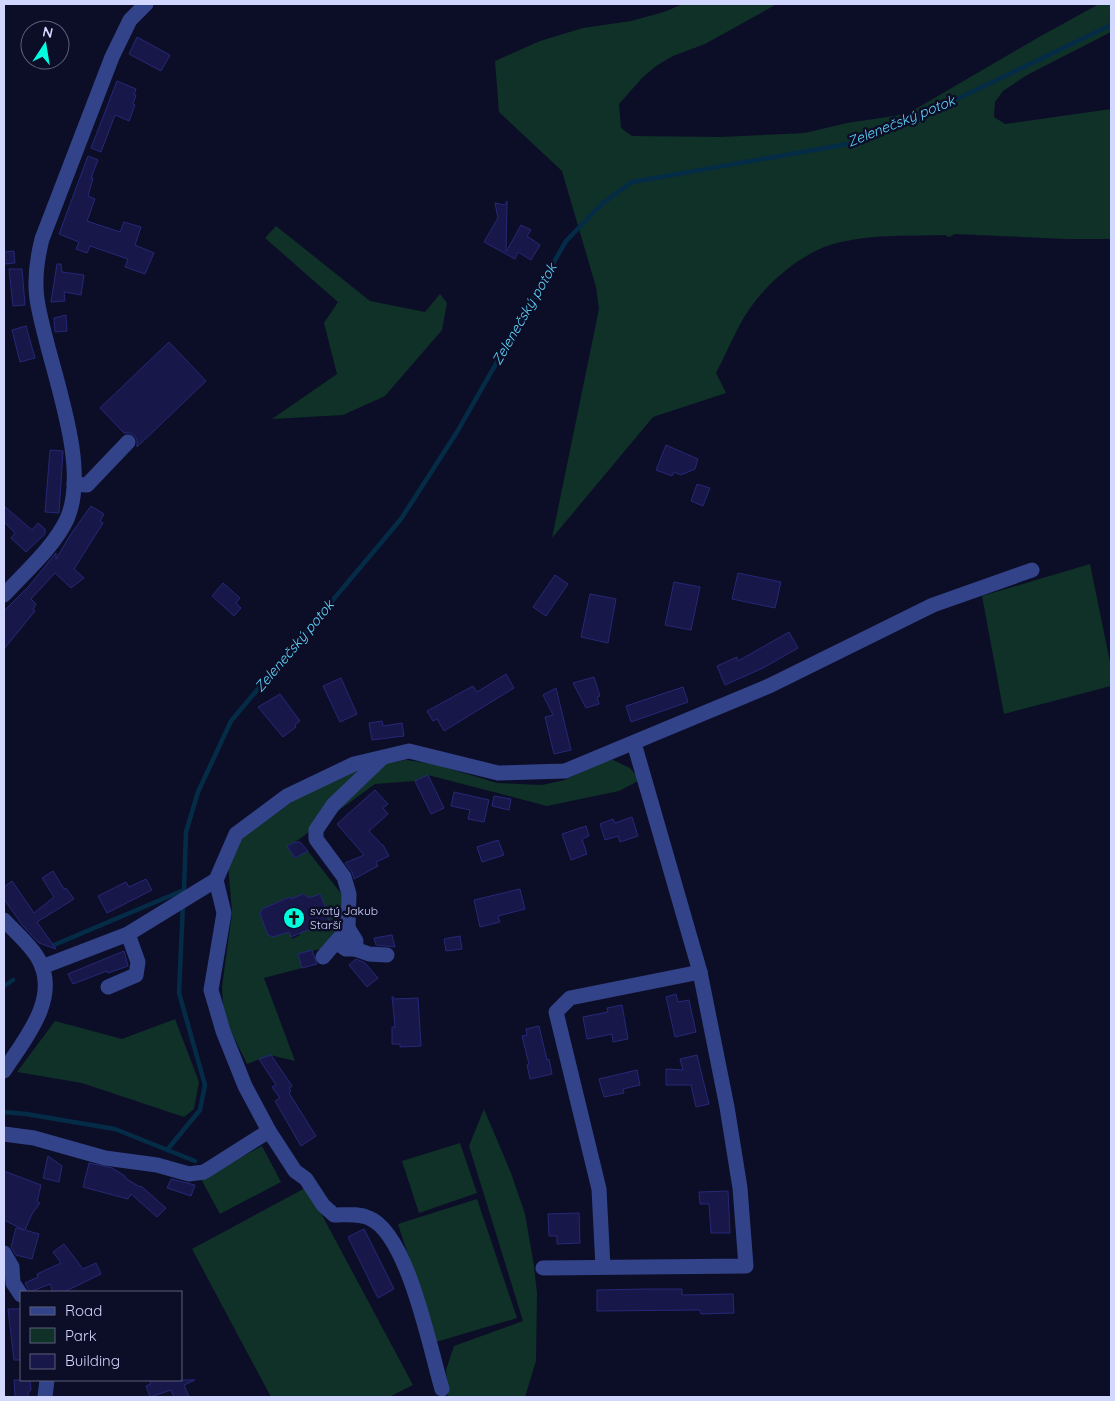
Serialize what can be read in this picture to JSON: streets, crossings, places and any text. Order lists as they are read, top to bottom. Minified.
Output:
{"water":["Zelenečský potok"],"places":{"church":["svatý Jakub Starší"]},"legend":["Road","Park","Building"],"north":"top"}
